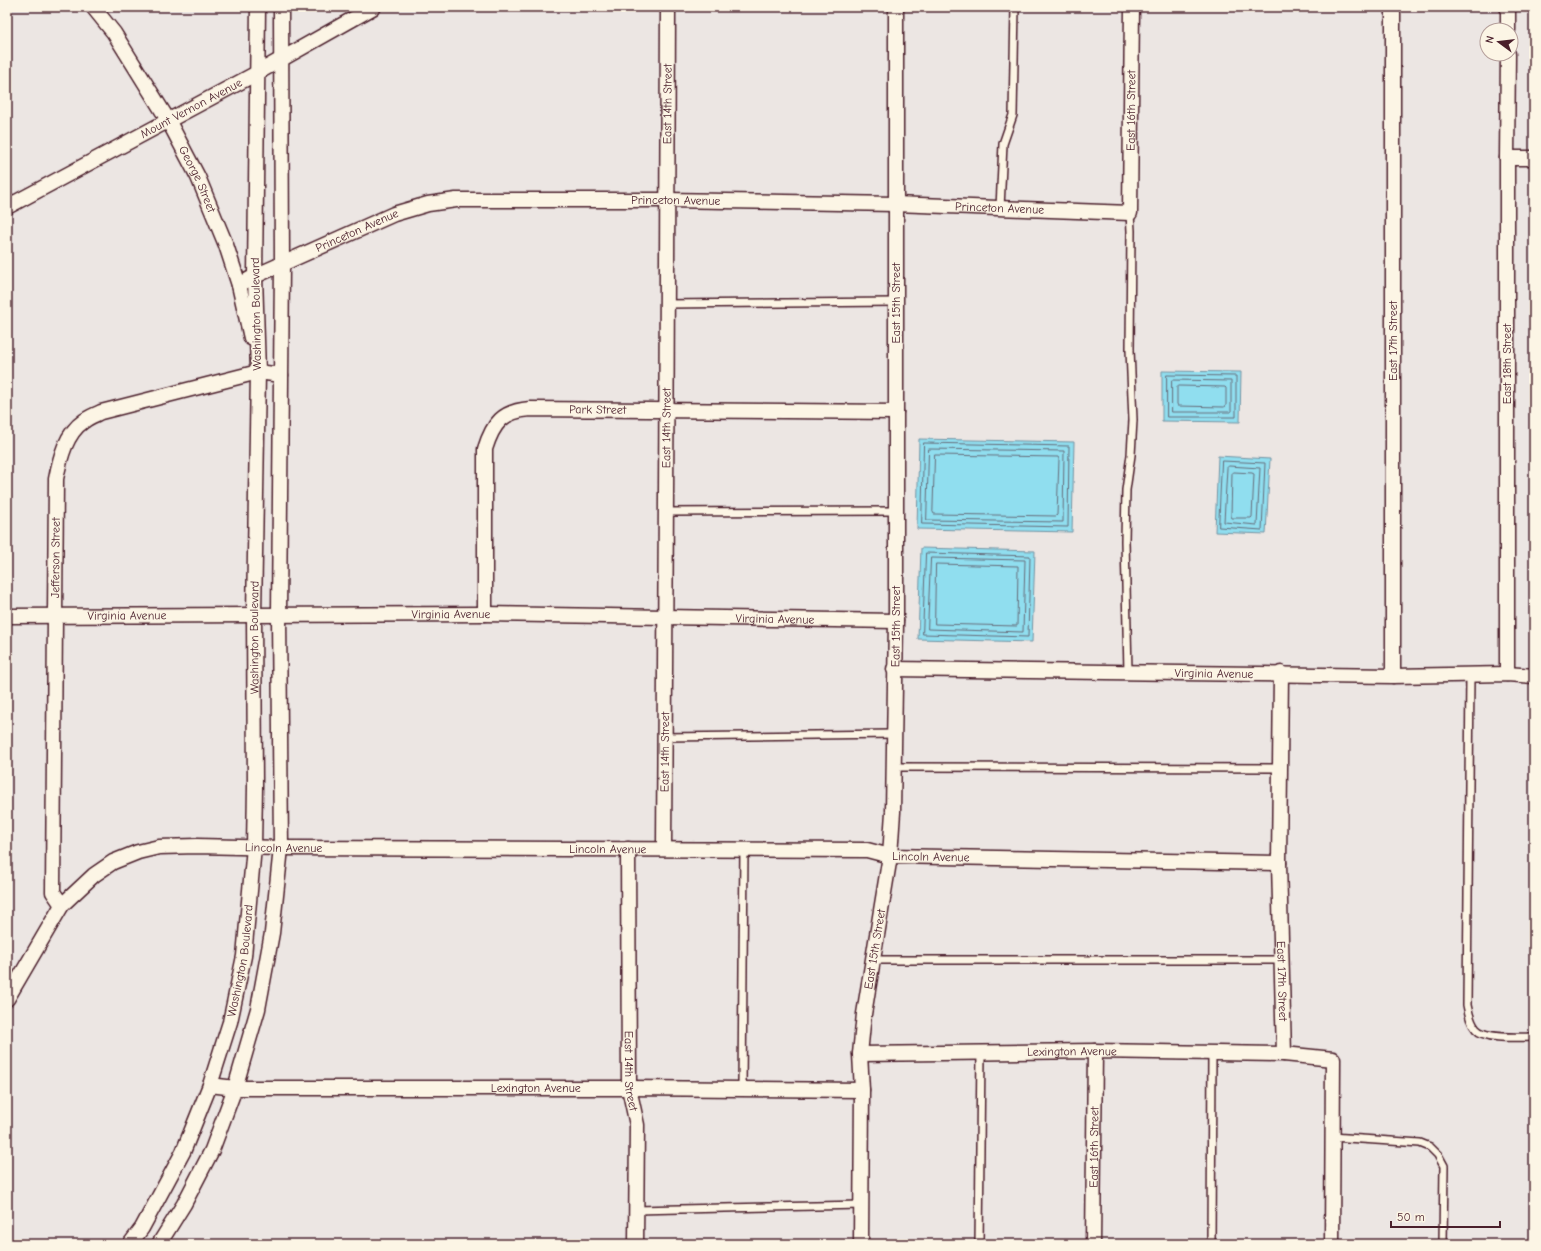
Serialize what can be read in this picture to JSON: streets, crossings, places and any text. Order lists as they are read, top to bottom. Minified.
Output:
{"streets":{"street":["East 14th Street","Mount Vernon Avenue","East 16th Street","George Street","Princeton Avenue","East 15th Street","Washington Boulevard","East 17th Street","East 18th Street","Park Street","Jefferson Street","Virginia Avenue","Lincoln Avenue","Lexington Avenue"]},"crossings":[["East 14th Street","Princeton Avenue"],["East 14th Street","Park Street"],["East 14th Street","Virginia Avenue"],["East 14th Street","Lincoln Avenue"],["East 14th Street","Lexington Avenue"],["Mount Vernon Avenue","George Street"],["Mount Vernon Avenue","Washington Boulevard"],["East 16th Street","Princeton Avenue"],["East 16th Street","Lexington Avenue"],["George Street","Princeton Avenue"],["George Street","Washington Boulevard"],["George Street","Jefferson Street"],["Princeton Avenue","East 15th Street"],["Princeton Avenue","Washington Boulevard"],["East 15th Street","Park Street"],["East 15th Street","Virginia Avenue"],["East 15th Street","Lincoln Avenue"],["East 15th Street","Lexington Avenue"],["Washington Boulevard","Jefferson Street"],["Washington Boulevard","Virginia Avenue"],["Washington Boulevard","Lincoln Avenue"],["Washington Boulevard","Lexington Avenue"],["East 17th Street","Virginia Avenue"],["East 17th Street","Lincoln Avenue"],["East 17th Street","Lexington Avenue"],["East 18th Street","Virginia Avenue"],["Park Street","Virginia Avenue"],["Jefferson Street","Virginia Avenue"],["Jefferson Street","Lincoln Avenue"]],"scale_bar":"50 m","north":"left"}
